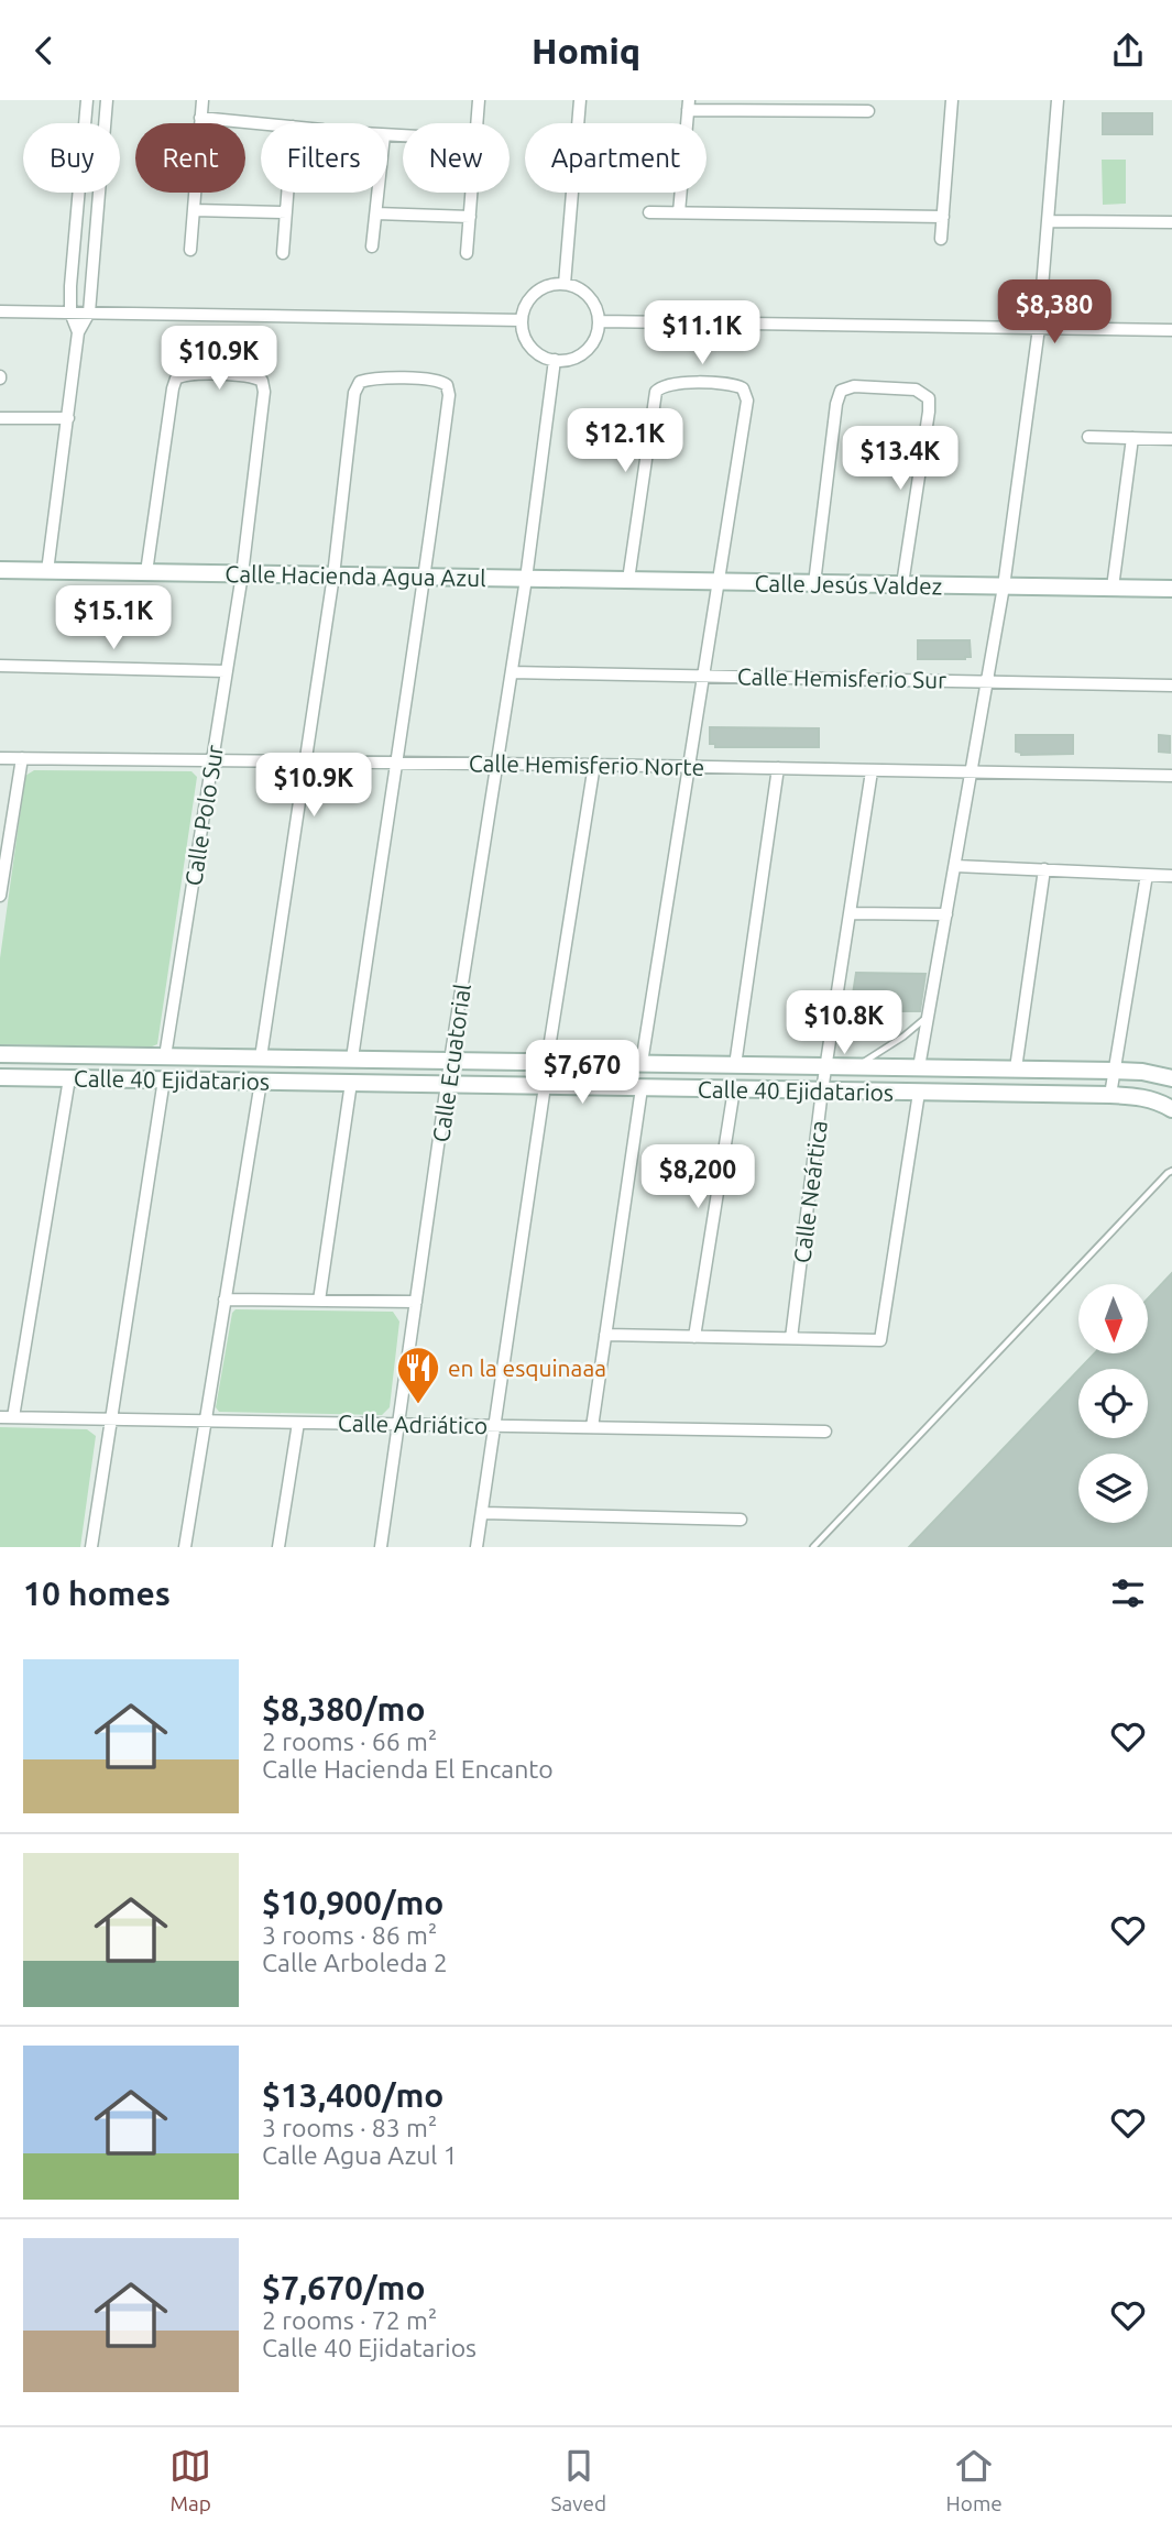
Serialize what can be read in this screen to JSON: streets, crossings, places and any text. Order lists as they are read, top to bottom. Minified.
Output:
{"streets":{"main road":["Calle Hacienda Agua Azul","Calle Jesús Valdez","Calle 40 Ejidatarios"],"street":["Calle Hemisferio Sur","Calle Hemisferio Norte","Calle Polo Sur","Calle Ecuatorial","Calle Neártica","Calle Adriático"]},"crossings":[["Calle Hacienda Agua Azul","Calle Jesús Valdez"],["Calle Hacienda Agua Azul","Calle Polo Sur"],["Calle Hacienda Agua Azul","Calle Ecuatorial"],["Calle Jesús Valdez","Calle Ecuatorial"],["Calle Hemisferio Sur","Calle Ecuatorial"],["Calle Hemisferio Norte","Calle Polo Sur"],["Calle Hemisferio Norte","Calle Ecuatorial"],["Calle Hemisferio Norte","Calle Neártica"],["Calle Polo Sur","Calle 40 Ejidatarios"],["Calle Ecuatorial","Calle 40 Ejidatarios"],["Calle Ecuatorial","Calle Adriático"],["Calle 40 Ejidatarios","Calle Neártica"]],"places":{"restaurant":["en la esquinaaa"]},"north":"bottom","page":{"header":"Homiq","chip":["Buy","Rent","Filters","New","Apartment"],"price":["$8,380","$11.1K","$10.9K","$12.1K","$13.4K","$15.1K","$10.9K","$10.8K","$7,670","$8,200"],"heading":"10 homes","list":[{"name":"$8,380/mo","note":"2 rooms · 66 m² · Calle Hacienda El Encanto"},{"name":"$10,900/mo","note":"3 rooms · 86 m² · Calle Arboleda 2"},{"name":"$13,400/mo","note":"3 rooms · 83 m² · Calle Agua Azul 1"},{"name":"$7,670/mo","note":"2 rooms · 72 m² · Calle 40 Ejidatarios"}],"tabs":["Map","Saved","Home"]}}
